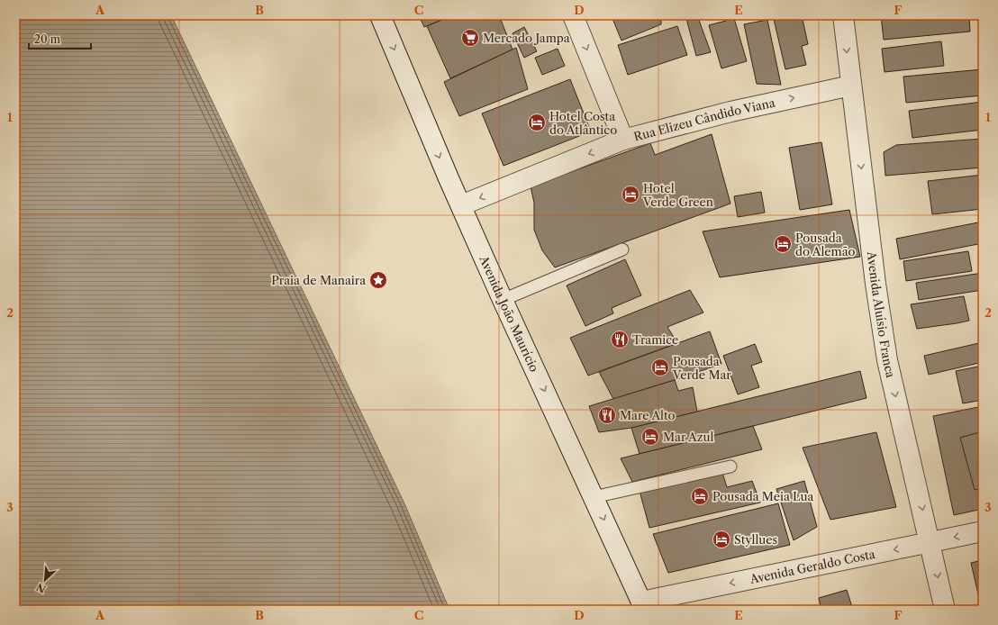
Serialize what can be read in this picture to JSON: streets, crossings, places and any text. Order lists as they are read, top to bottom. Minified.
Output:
{"streets":{"street":["Rua Elizeu Cândido Viana","Avenida João Maurício","Avenida Aluísio Franca","Avenida Geraldo Costa"]},"crossings":[["Rua Elizeu Cândido Viana","Avenida João Maurício"],["Rua Elizeu Cândido Viana","Avenida Aluísio Franca"],["Avenida João Maurício","Avenida Geraldo Costa"],["Avenida Aluísio Franca","Avenida Geraldo Costa"]],"one_way":["Avenida João Maurício","Avenida Aluísio Franca","Avenida Geraldo Costa"],"places":{"supermarket":["Mercado Jampa"],"hotel":["Hotel Costa do Atlântico","Hotel Verde Green","Pousada do Alemão","Pousada Verde Mar","Mar Azul","Pousada Meia Lua","Styllues"],"place":["Praia de Manaira"],"restaurant":["Tramice","Mare Alto"]},"scale_bar":"20 m","north":"bottom left","grid":{"columns":["A","B","C","D","E","F"],"rows":["1","2","3"]}}
